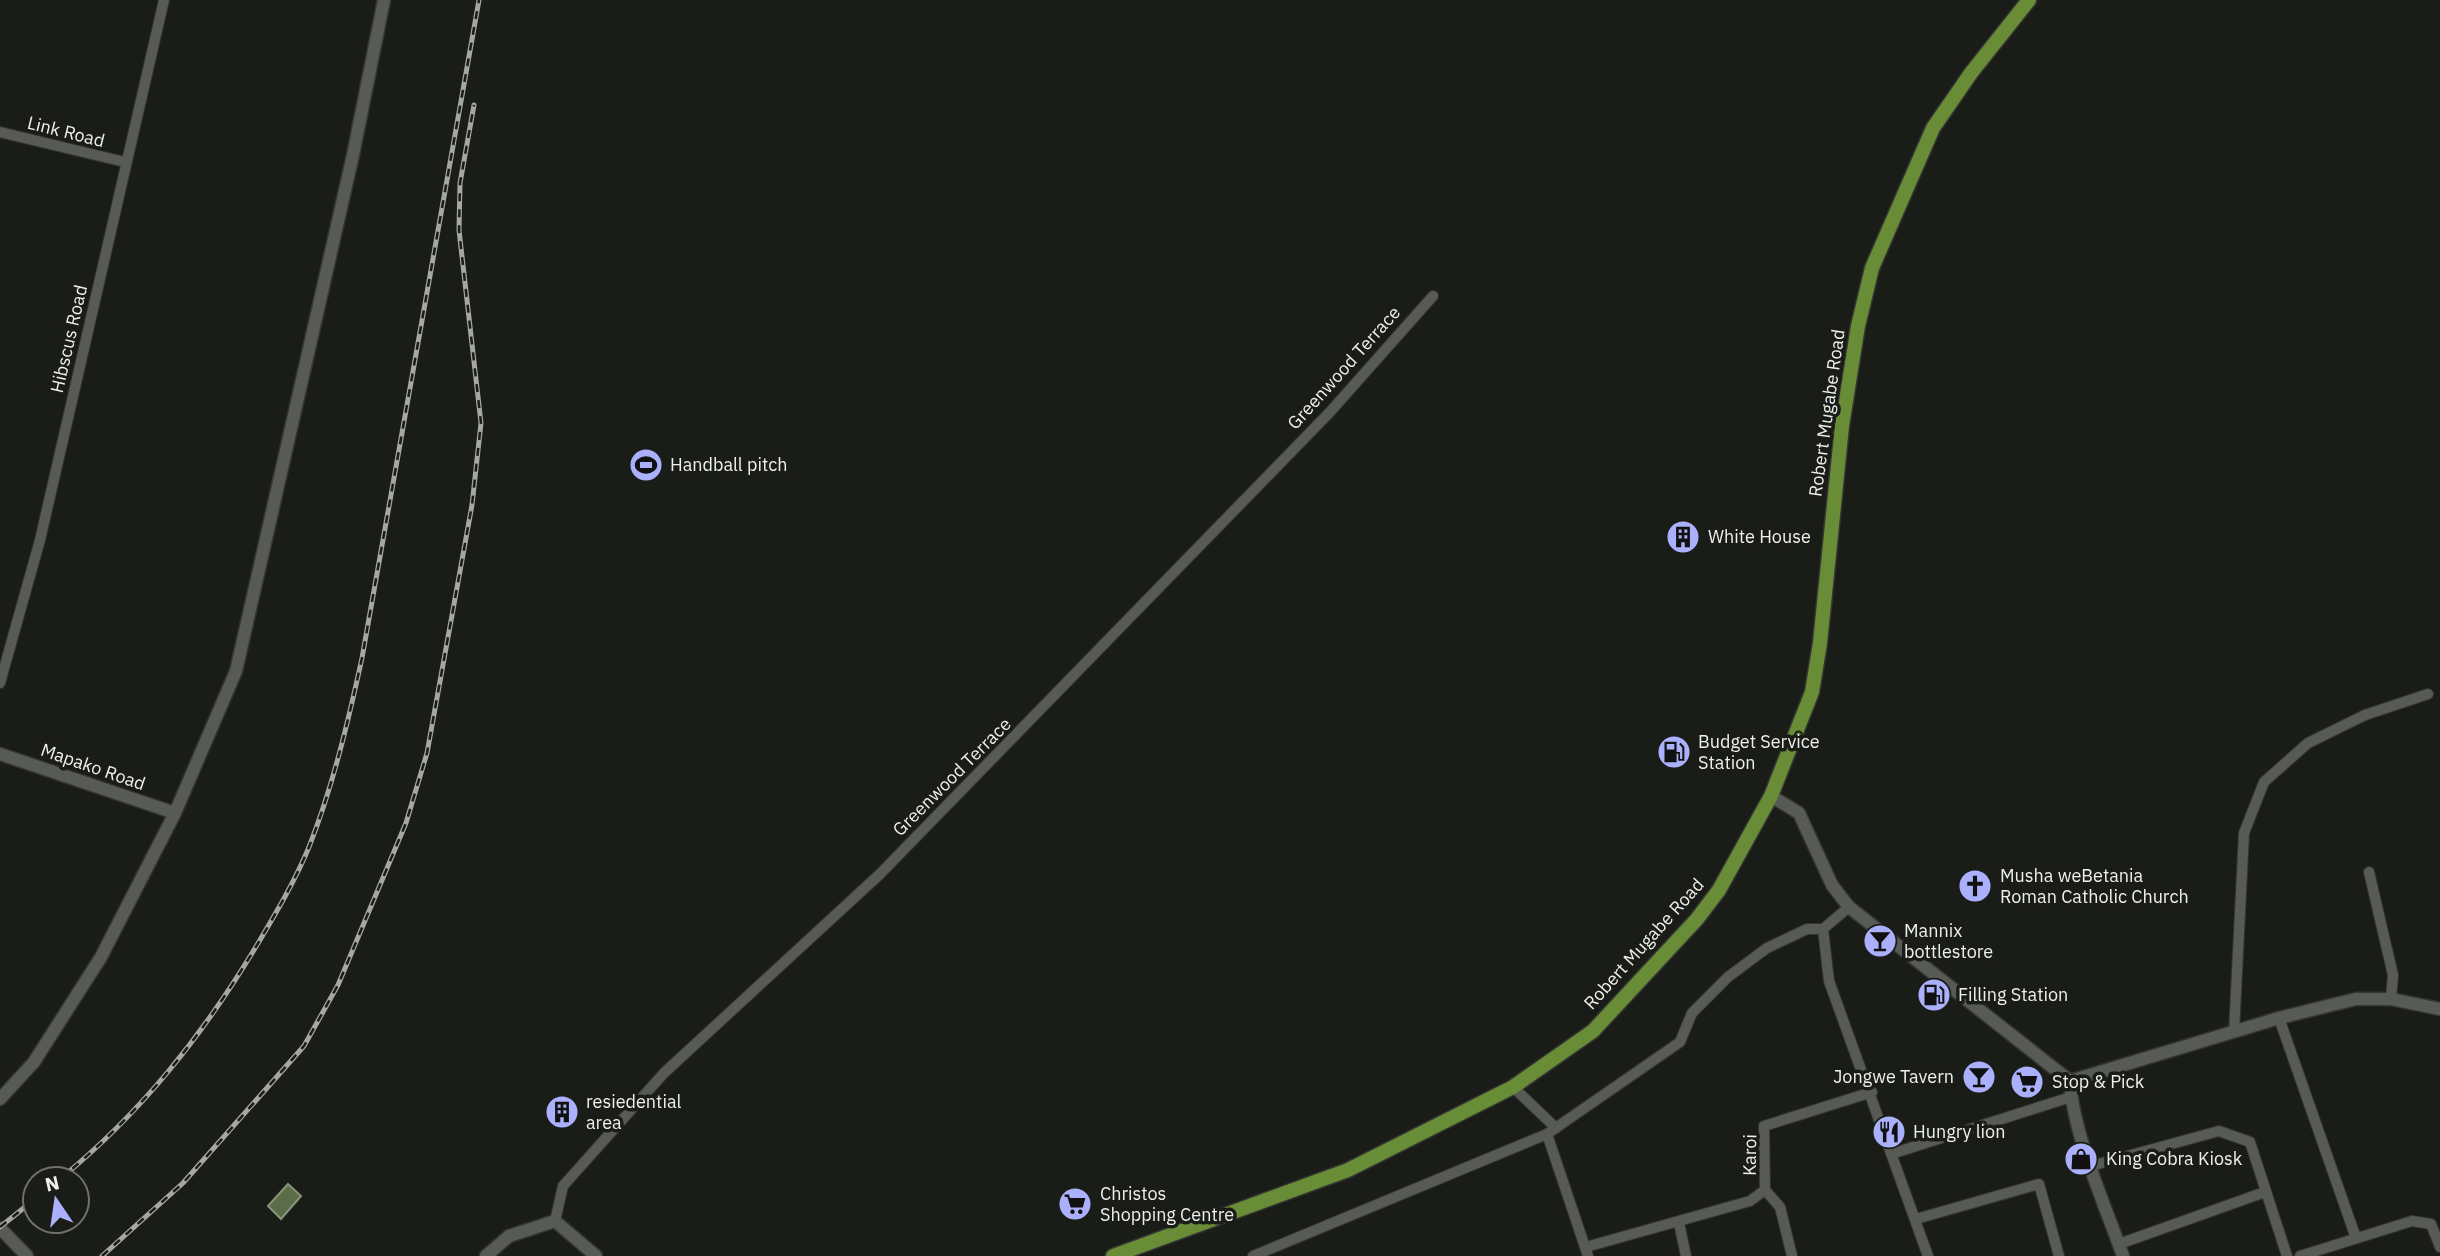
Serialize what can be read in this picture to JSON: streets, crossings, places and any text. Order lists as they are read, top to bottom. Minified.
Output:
{"streets":{"main road":["Robert Mugabe Road"],"street":["Link Road","Hibscus Road","Greenwood Terrace","Mapako Road","Karoi"]},"crossings":[["Link Road","Hibscus Road"]],"places":{"sports":["Handball pitch"],"building":["White House","resiedential area"],"fuel station":["Budget Service Station","Filling Station"],"church":["Musha weBetania Roman Catholic Church"],"bar":["Mannix bottlestore","Jongwe Tavern"],"supermarket":["Stop & Pick","Christos Shopping Centre"],"restaurant":["Hungry lion"],"shop":["King Cobra Kiosk"]},"north":"top"}
